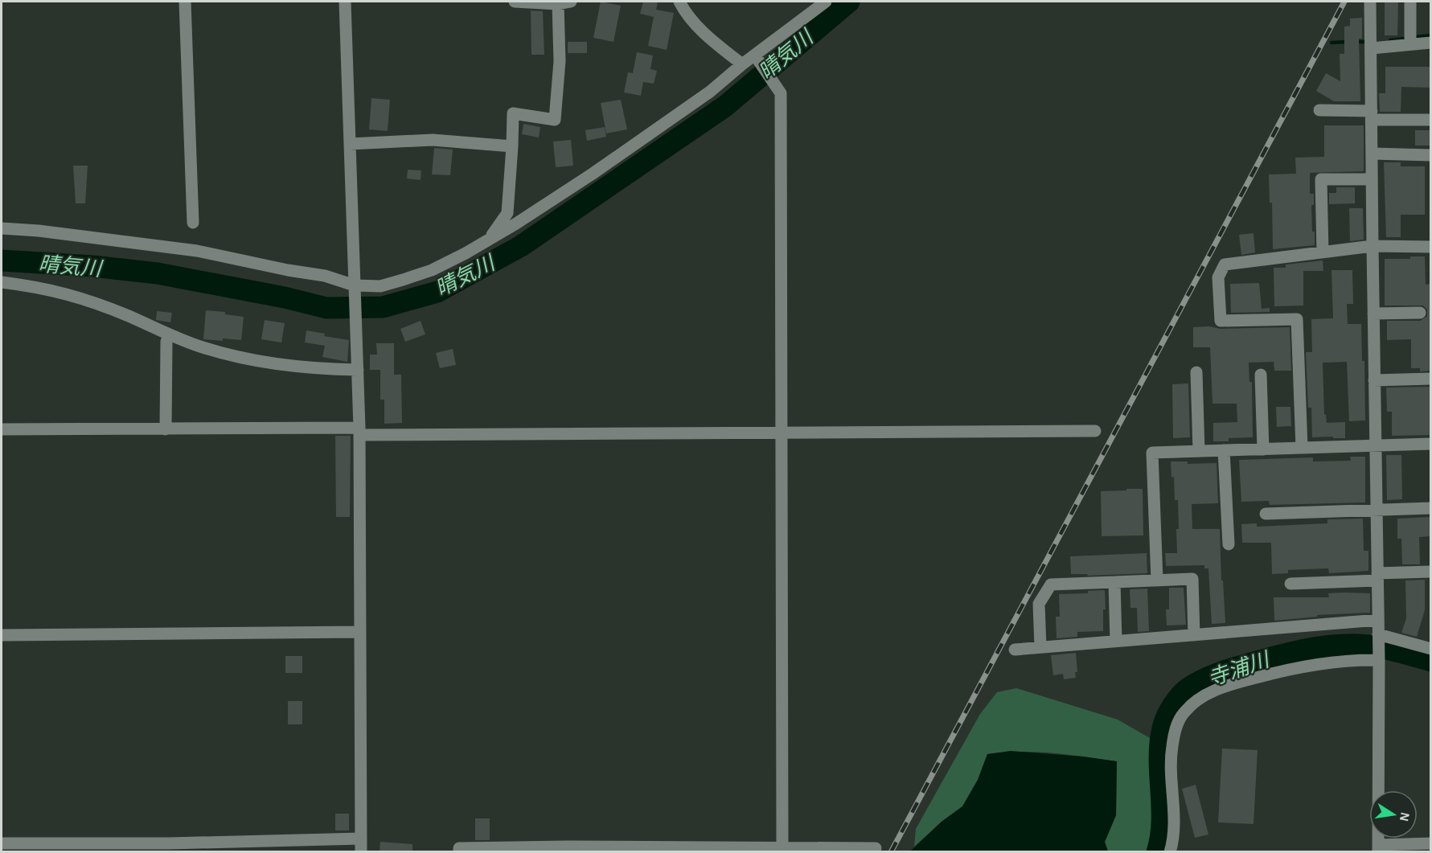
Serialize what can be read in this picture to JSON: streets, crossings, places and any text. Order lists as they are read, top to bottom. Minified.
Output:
{"water":["晴気川","寺浦川"],"north":"right"}
